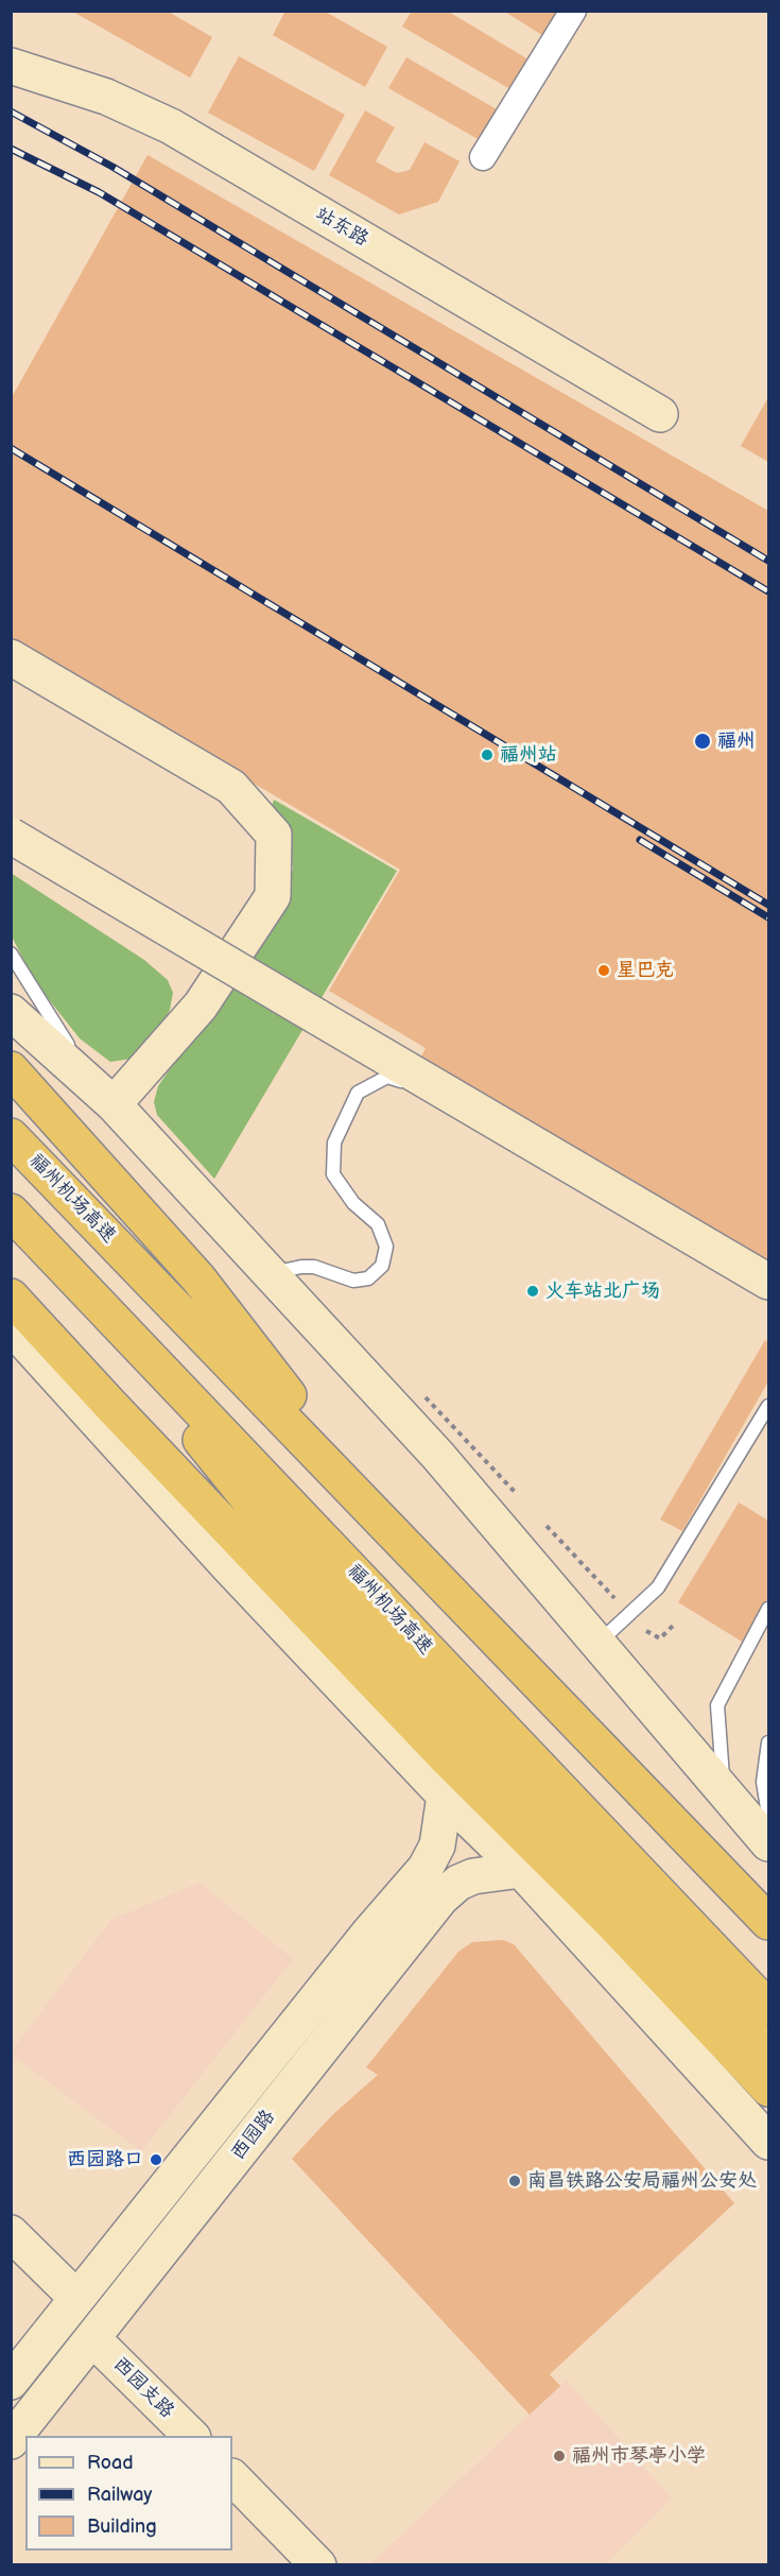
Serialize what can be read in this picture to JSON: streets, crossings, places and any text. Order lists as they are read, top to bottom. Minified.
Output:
{"streets":{"highway":["福州机场高速"],"main road":["站东路","西园路","西园支路"]},"crossings":[["西园路","西园支路"]],"places":["福州","福州站","星巴克","火车站北广场","西园路口","南昌铁路公安局福州公安处","福州市琴亭小学"],"legend":["Road","Railway","Building"]}
